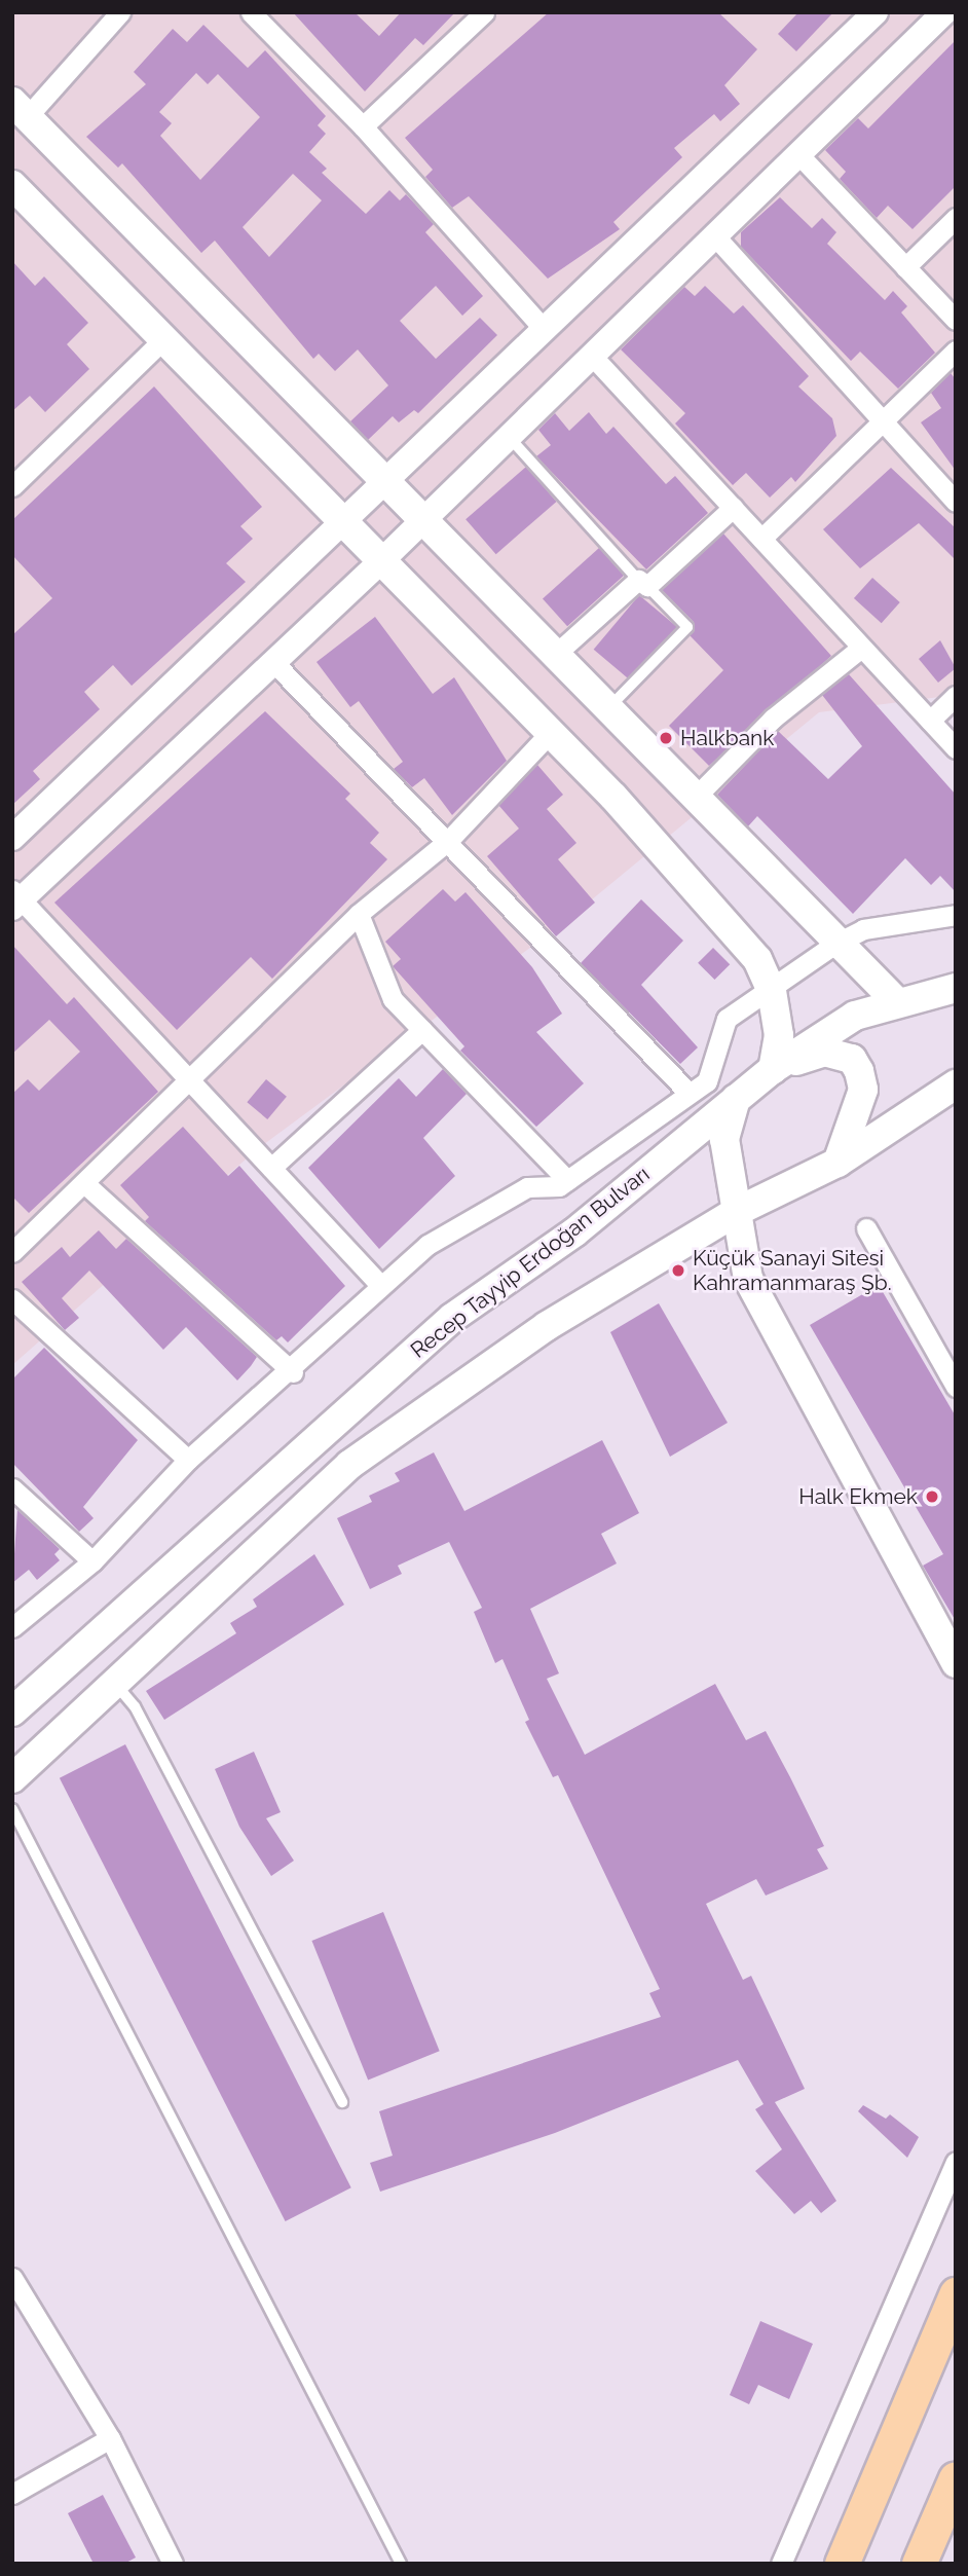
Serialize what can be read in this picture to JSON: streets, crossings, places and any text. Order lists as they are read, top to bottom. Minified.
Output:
{"streets":{"main road":["Recep Tayyip Erdoğan Bulvarı"]},"places":["Halkbank","Küçük Sanayi Sitesi Kahramanmaraş Şb.","Halk Ekmek"]}
